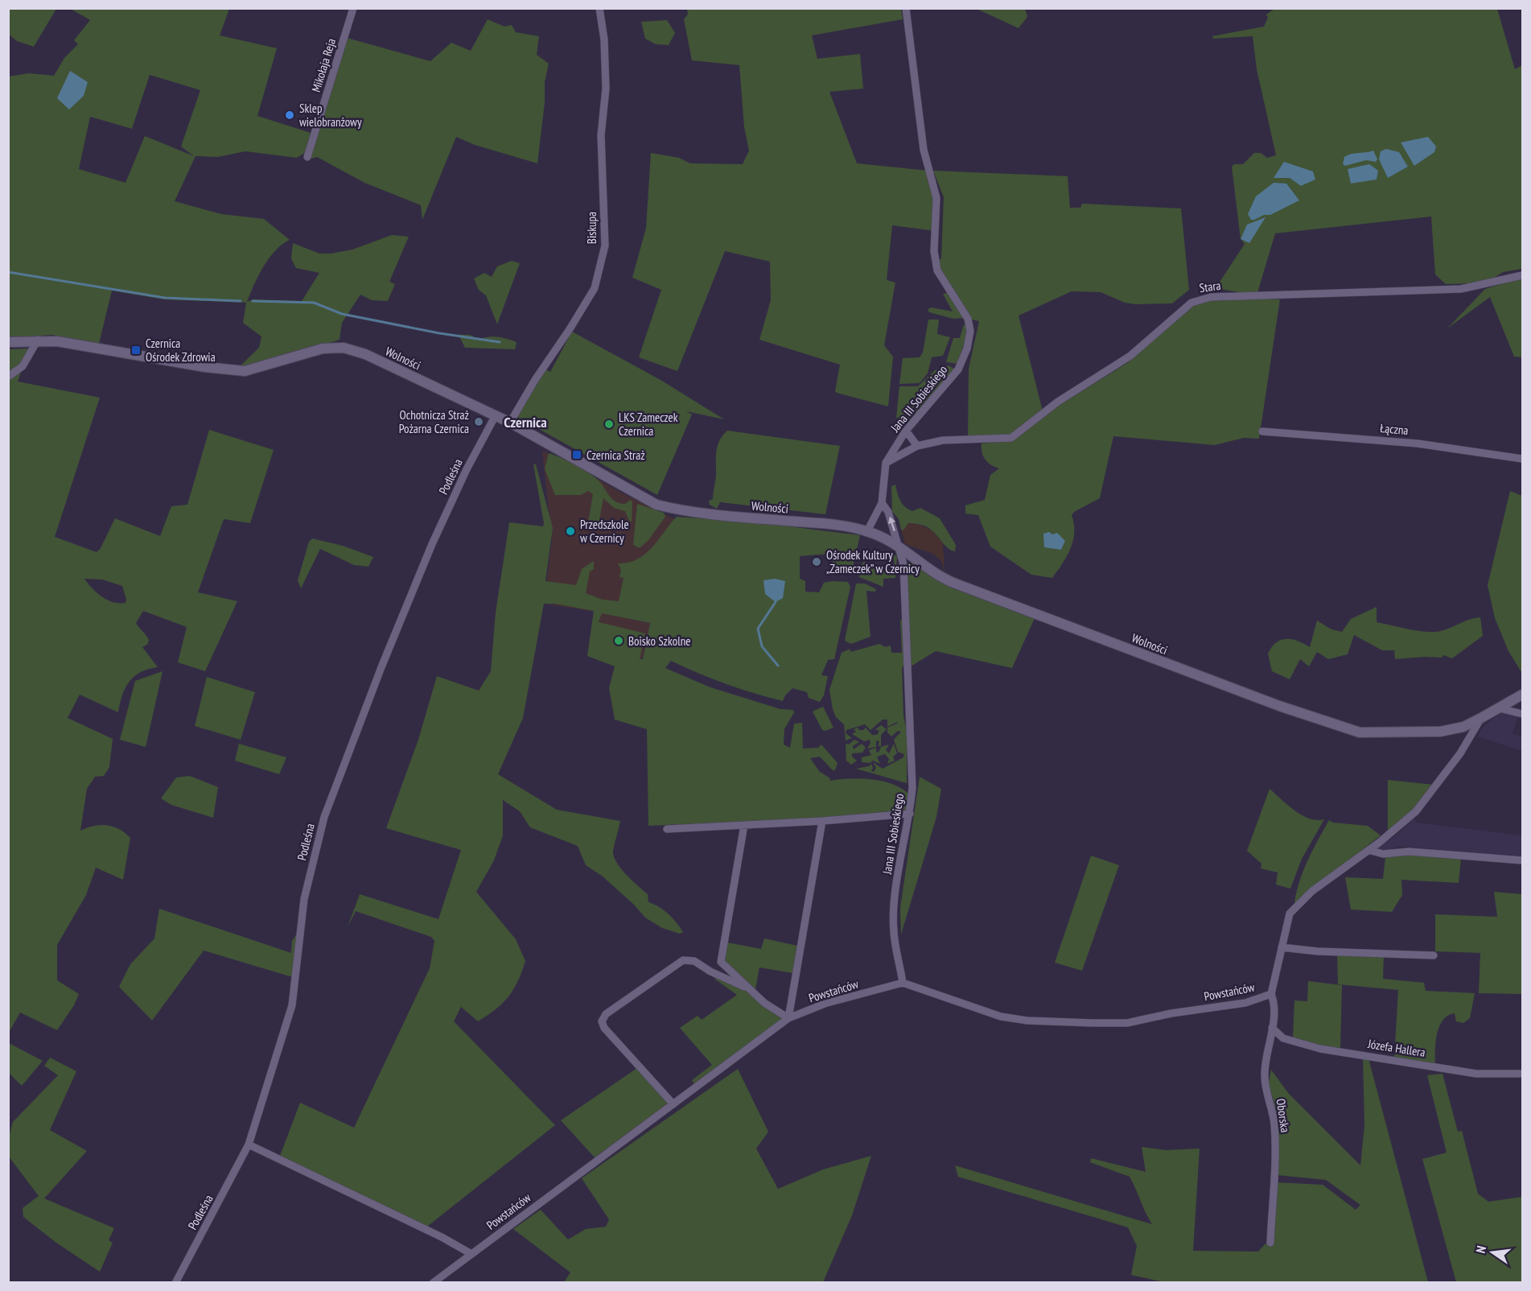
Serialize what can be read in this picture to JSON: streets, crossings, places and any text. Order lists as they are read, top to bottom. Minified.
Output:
{"streets":{"street":["Mikołaja Reja","Biskupa","Stara","Wolności","Jana III Sobieskiego","Łączna","Podleśna","Powstańców","Józefa Hallera","Oborska"]},"crossings":[["Biskupa","Wolności"],["Stara","Jana III Sobieskiego"],["Wolności","Jana III Sobieskiego"],["Wolności","Podleśna"],["Wolności","Powstańców"],["Jana III Sobieskiego","Powstańców"],["Powstańców","Oborska"],["Józefa Hallera","Oborska"]],"districts":["Czernica"],"places":{"other":["Sklep wielobranżowy","Ochotnicza Straż Pożarna Czernica","LKS Zameczek Czernica","Przedszkole w Czernicy","Ośrodek Kultury „Zameczek” w Czernicy","Boisko Szkolne"],"transit":["Czernica Ośrodek Zdrowia","Czernica Straż"]},"north":"left"}
